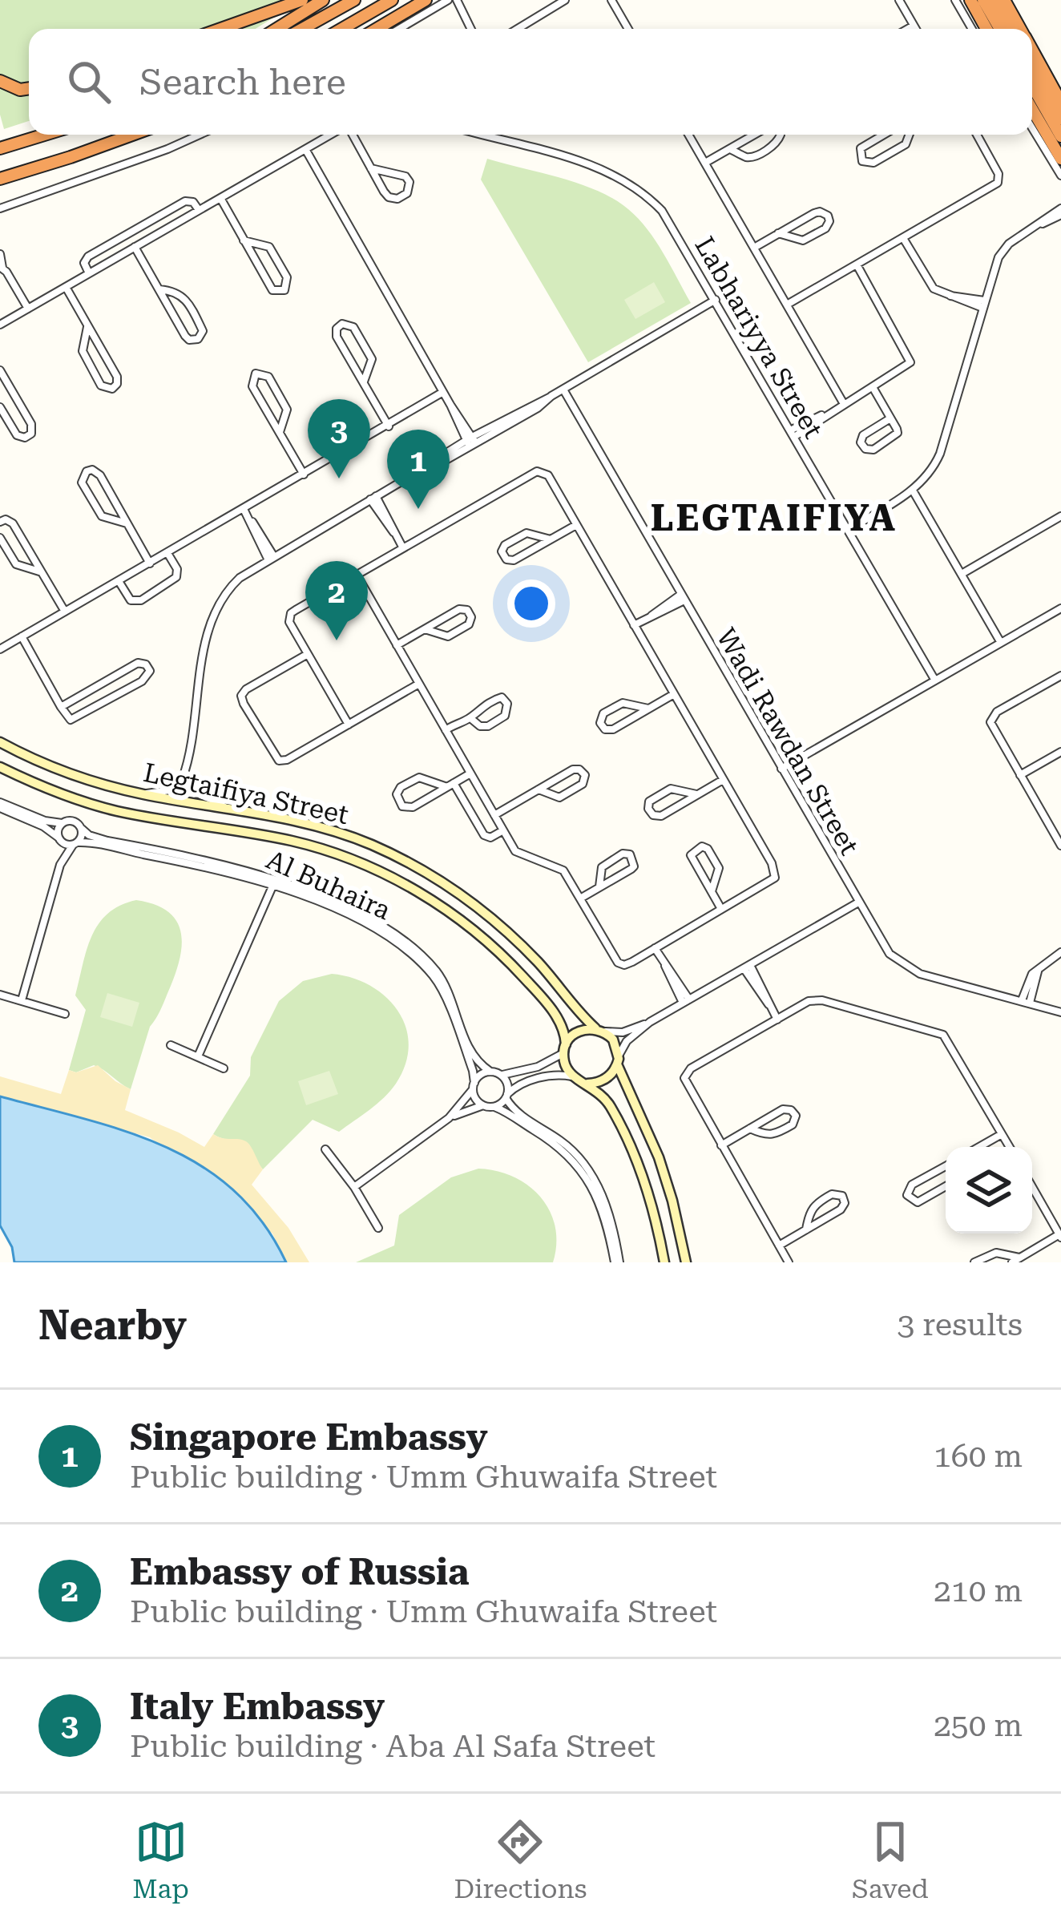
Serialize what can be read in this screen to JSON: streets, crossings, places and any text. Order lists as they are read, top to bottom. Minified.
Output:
{"streets":{"street":["Labhariyya Street","Wadi Rawdan Street","Legtaifiya Street","Al Buhaira"]},"districts":["LEGTAIFIYA"],"page":{"search":"Search here","pins":["3","1","2"],"heading":["Nearby","3 results"],"list":[{"mark":"1","name":"Singapore Embassy","note":"Public building · Umm Ghuwaifa Street","value":"160 m"},{"mark":"2","name":"Embassy of Russia","note":"Public building · Umm Ghuwaifa Street","value":"210 m"},{"mark":"3","name":"Italy Embassy","note":"Public building · Aba Al Safa Street","value":"250 m"}],"nav":["Map","Directions","Saved"]}}
